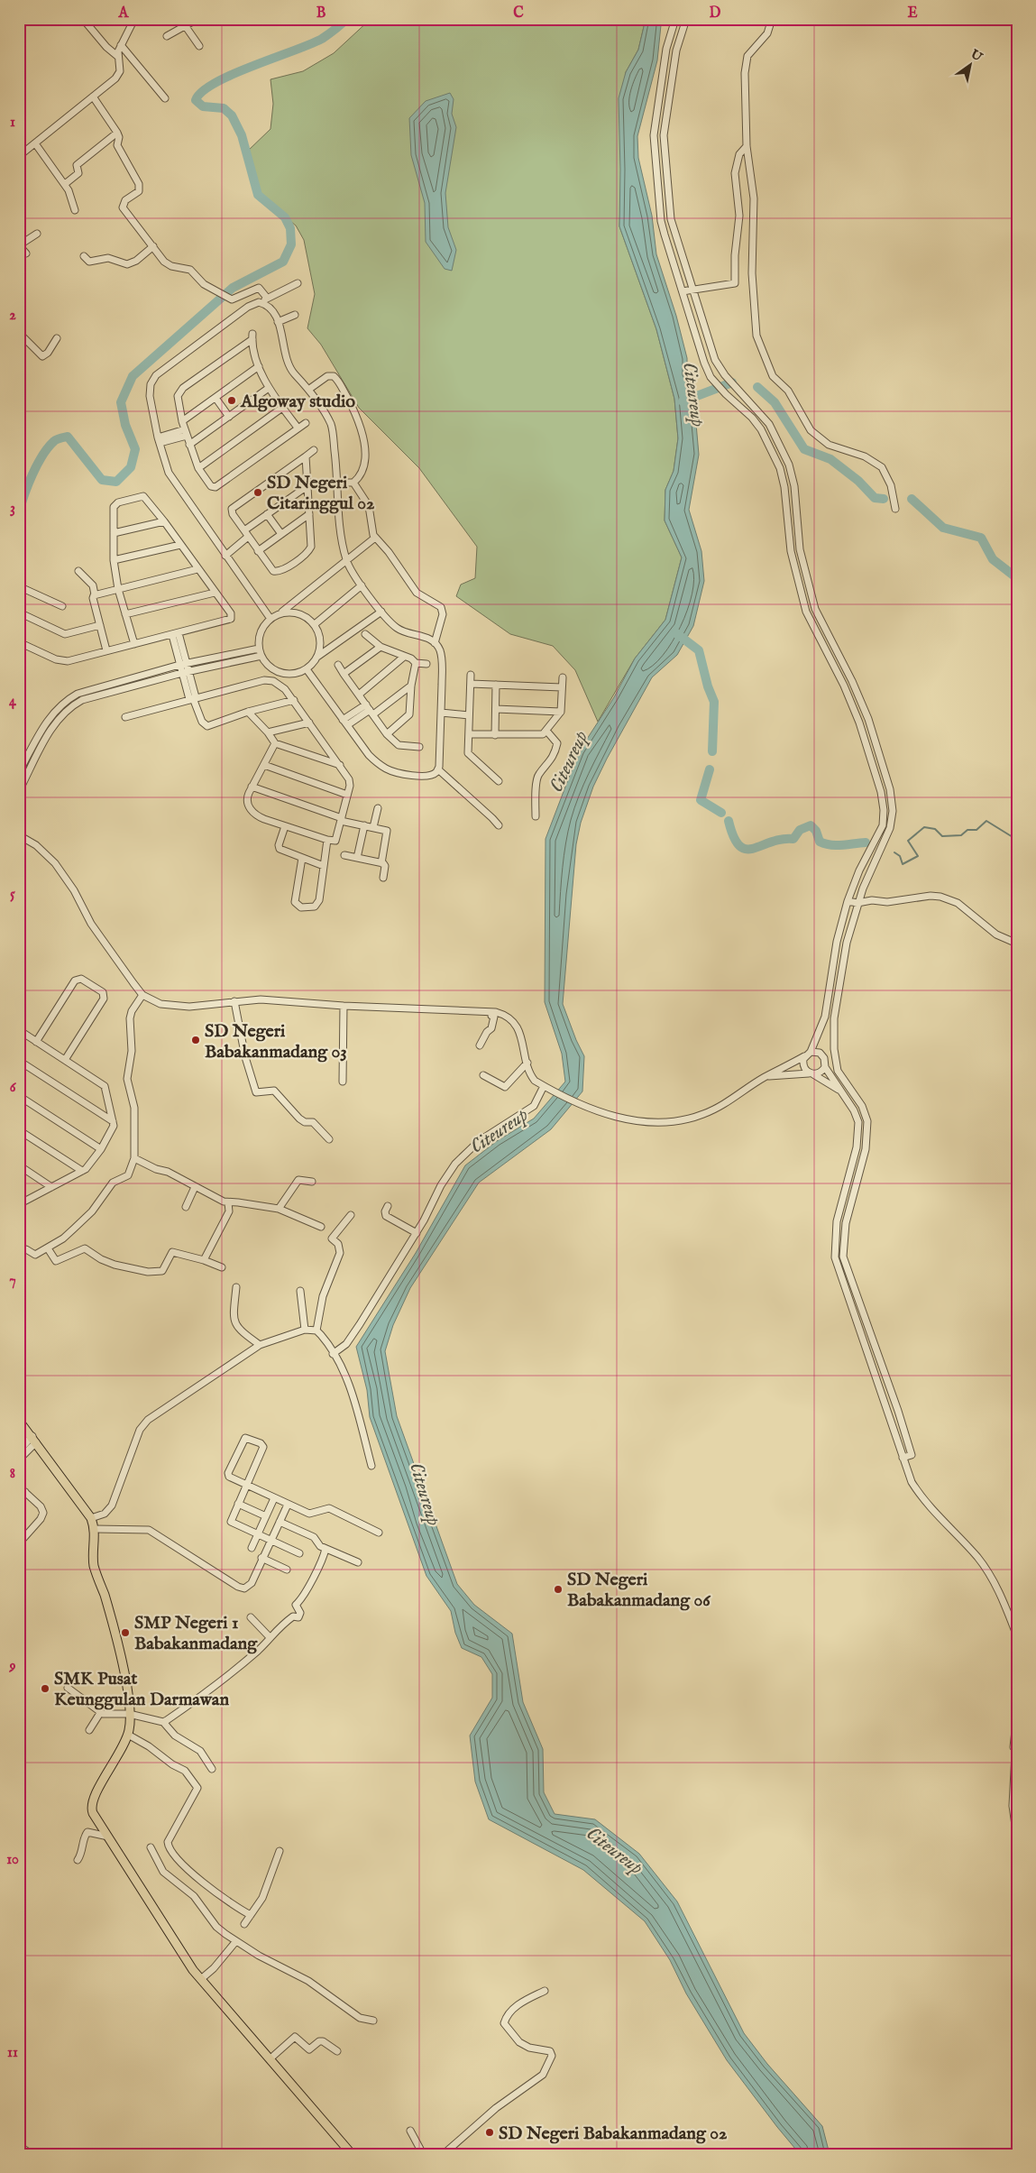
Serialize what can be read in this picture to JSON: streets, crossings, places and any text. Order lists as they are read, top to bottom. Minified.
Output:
{"water":["Citeureup"],"places":["Algoway studio","SD Negeri Citaringgul 02","SD Negeri Babakanmadang 03","SD Negeri Babakanmadang 06","SMP Negeri 1 Babakanmadang","SMK Pusat Keunggulan Darmawan","SD Negeri Babakanmadang 02"],"north":"top right","grid":{"columns":["A","B","C","D","E"],"rows":["1","2","3","4","5","6","7","8","9","10","11"]}}
